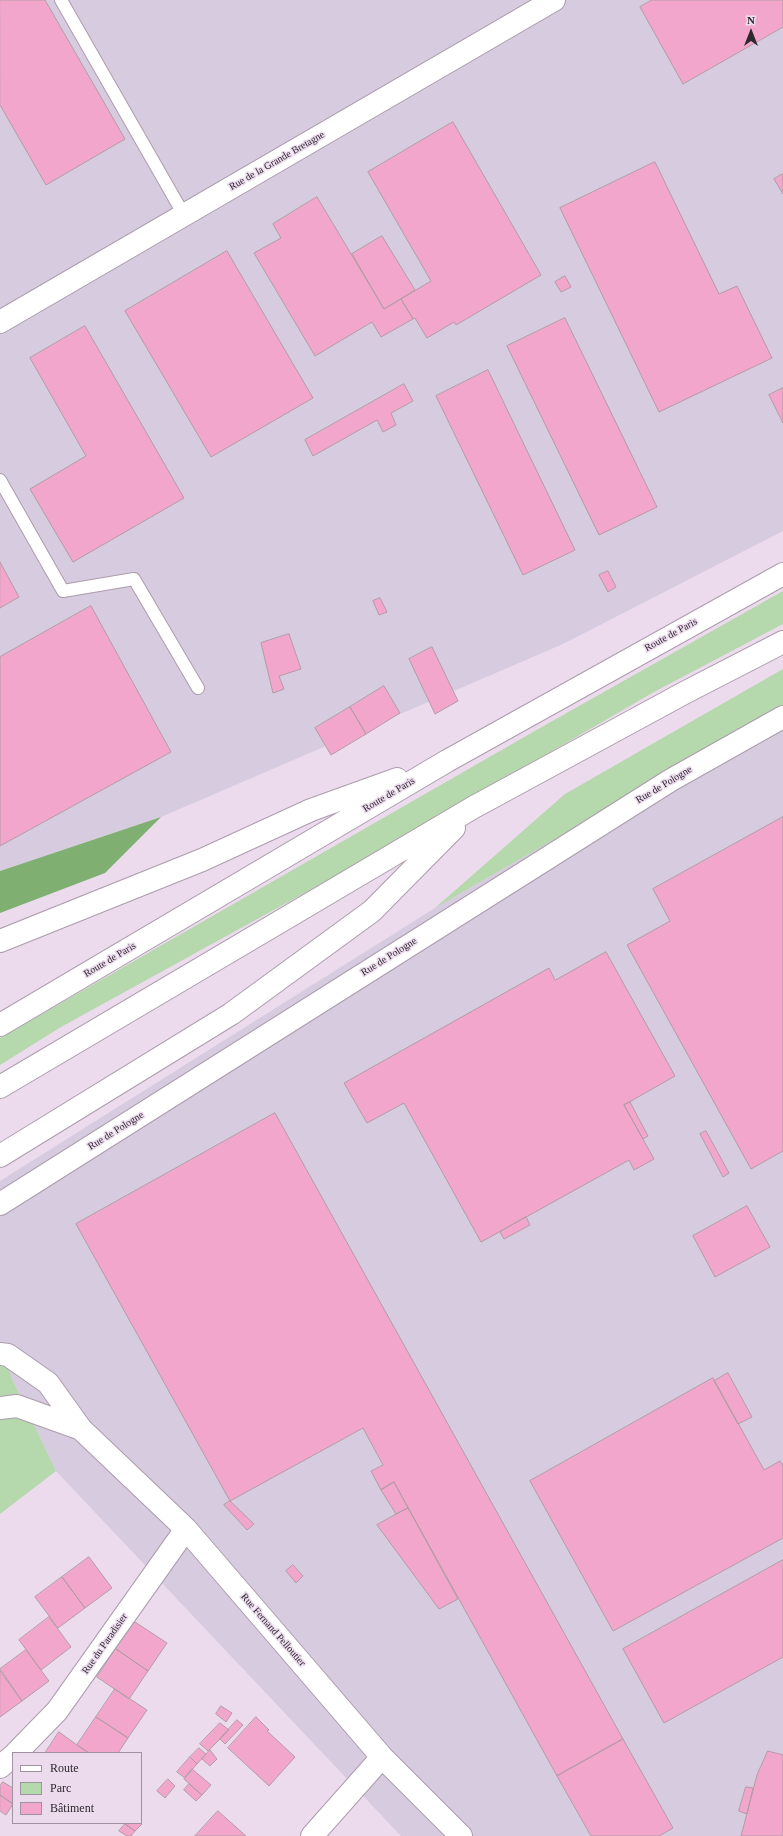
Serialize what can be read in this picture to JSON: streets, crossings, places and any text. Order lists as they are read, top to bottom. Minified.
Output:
{"streets":{"main road":["Rue de la Grande Bretagne","Route de Paris","Rue de Pologne","Rue Fernand Pelloutier","Rue du Paradisier"]},"crossings":[["Rue Fernand Pelloutier","Rue du Paradisier"]],"legend":["Route","Parc","Bâtiment"],"north":"top"}
